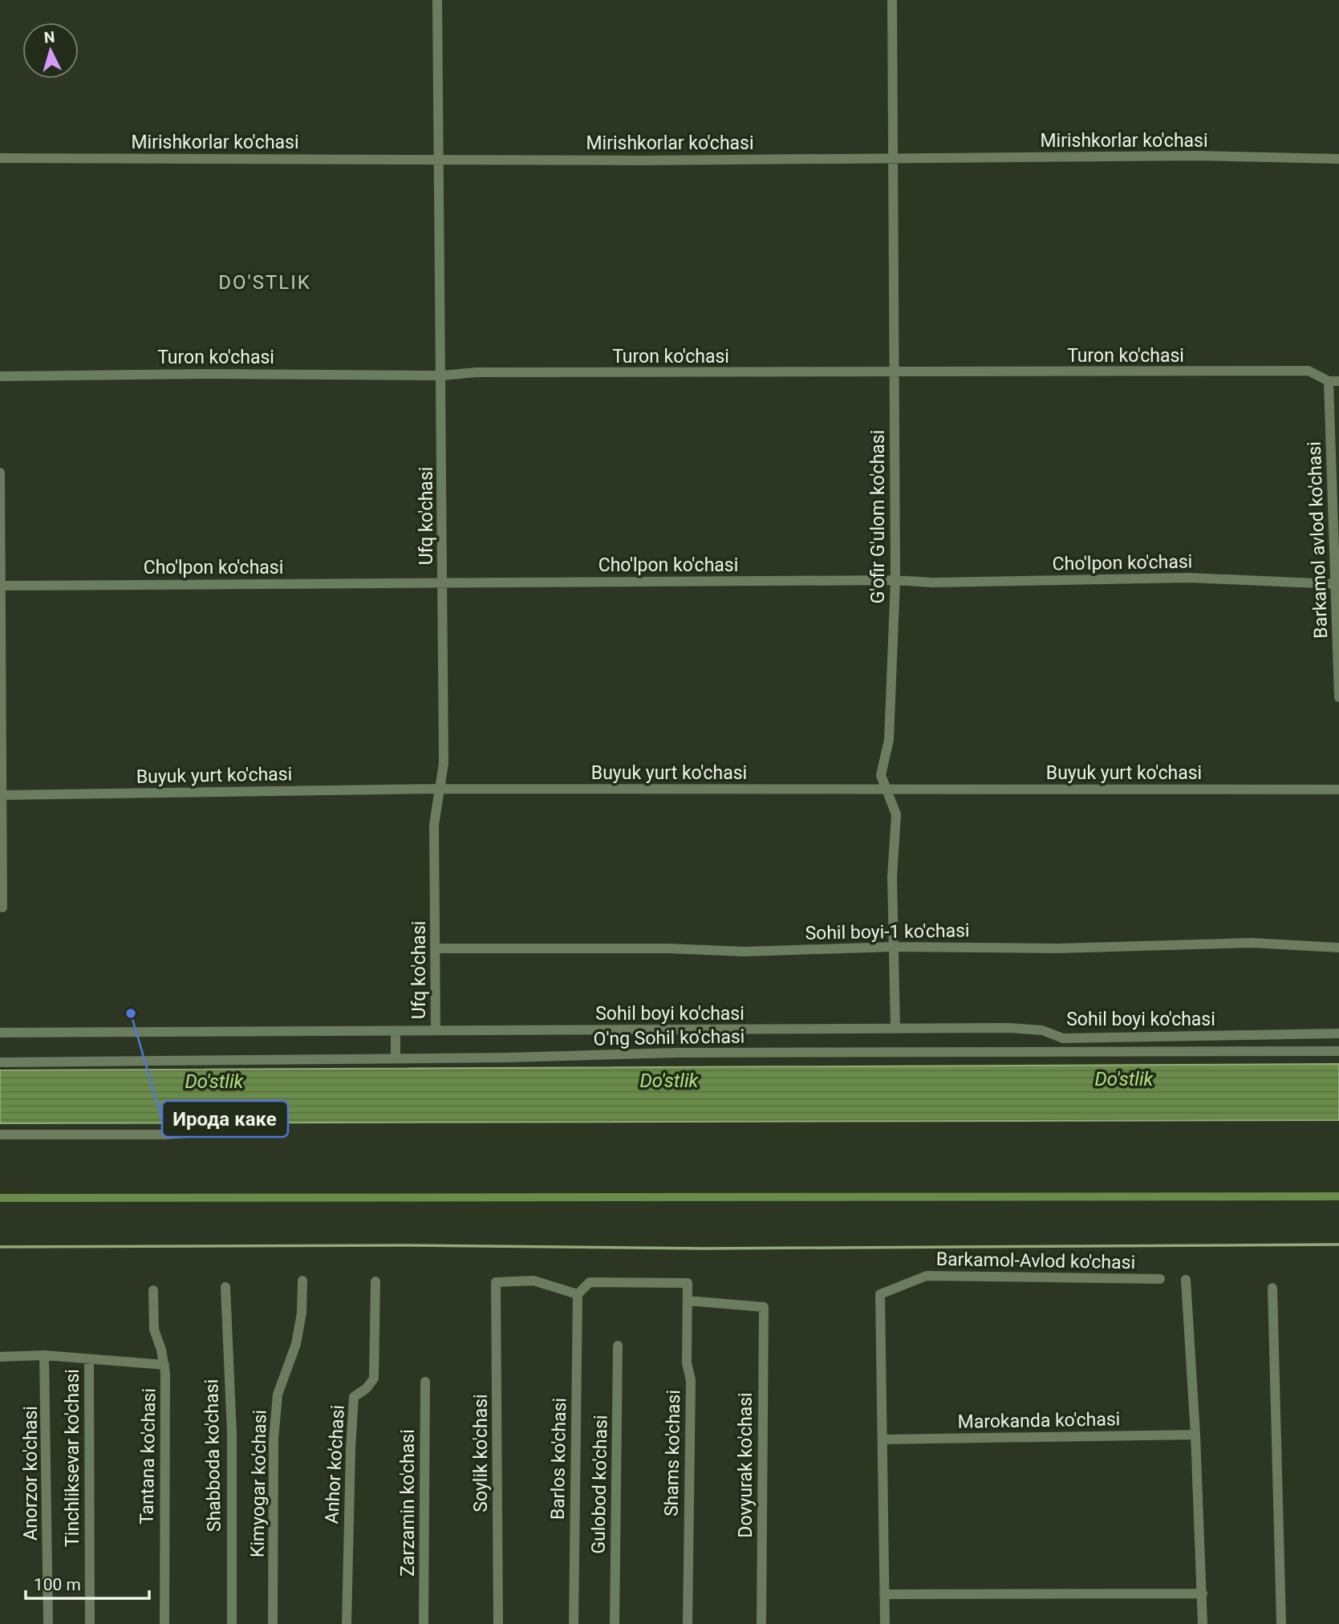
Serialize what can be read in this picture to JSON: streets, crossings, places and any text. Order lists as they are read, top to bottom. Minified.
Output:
{"streets":{"street":["Mirishkorlar ko'chasi","Turon ko'chasi","Ufq ko'chasi","G'ofir G'ulom ko'chasi","Barkamol avlod ko'chasi","Cho'lpon ko'chasi","Buyuk yurt ko'chasi","Sohil boyi-1 ko'chasi","Sohil boyi ko'chasi","O'ng Sohil ko'chasi","Barkamol-Avlod ko'chasi","Marokanda ko'chasi","Soylik ko'chasi","Shams ko'chasi","Shabboda ko'chasi","Tantana ko'chasi","Tinchliksevar ko'chasi","Barlos ko'chasi","Anhor ko'chasi","Dovyurak ko'chasi","Anorzor ko'chasi","Kimyogar ko'chasi","Gulobod ko'chasi","Zarzamin ko'chasi"]},"crossings":[["Mirishkorlar ko'chasi","Ufq ko'chasi"],["Mirishkorlar ko'chasi","G'ofir G'ulom ko'chasi"],["Turon ko'chasi","Ufq ko'chasi"],["Turon ko'chasi","G'ofir G'ulom ko'chasi"],["Turon ko'chasi","Barkamol avlod ko'chasi"],["Ufq ko'chasi","Cho'lpon ko'chasi"],["Ufq ko'chasi","Buyuk yurt ko'chasi"],["Ufq ko'chasi","Sohil boyi-1 ko'chasi"],["Ufq ko'chasi","Sohil boyi ko'chasi"],["G'ofir G'ulom ko'chasi","Cho'lpon ko'chasi"],["G'ofir G'ulom ko'chasi","Buyuk yurt ko'chasi"],["G'ofir G'ulom ko'chasi","Sohil boyi-1 ko'chasi"],["G'ofir G'ulom ko'chasi","Sohil boyi ko'chasi"],["Barkamol avlod ko'chasi","Cho'lpon ko'chasi"],["Barkamol-Avlod ko'chasi","Marokanda ko'chasi"],["Soylik ko'chasi","Shams ko'chasi"],["Soylik ko'chasi","Barlos ko'chasi"],["Shams ko'chasi","Barlos ko'chasi"],["Shams ko'chasi","Dovyurak ko'chasi"]],"districts":["DO'STLIK"],"water":["Do'stlik"],"places":["Ирода каке"],"scale_bar":"100 m","north":"top"}
